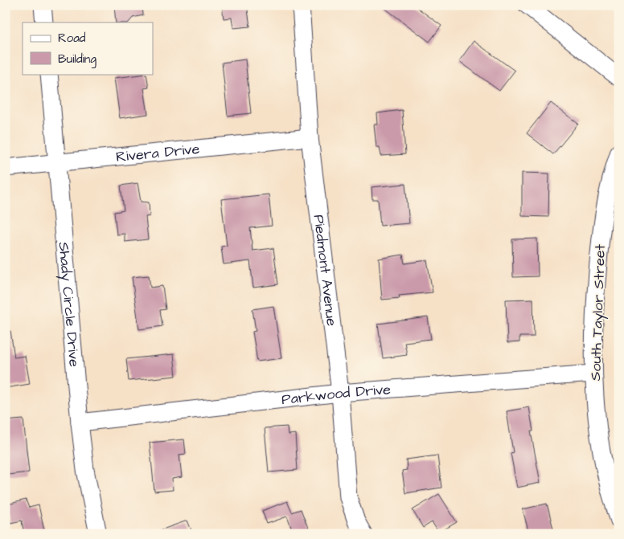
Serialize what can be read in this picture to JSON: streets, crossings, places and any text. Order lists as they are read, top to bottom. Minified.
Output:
{"streets":{"street":["Rivera Drive","Piedmont Avenue","Shady Circle Drive","South Taylor Street","Parkwood Drive"]},"crossings":[["Rivera Drive","Piedmont Avenue"],["Rivera Drive","Shady Circle Drive"],["Piedmont Avenue","Parkwood Drive"],["Shady Circle Drive","Parkwood Drive"],["South Taylor Street","Parkwood Drive"]],"legend":["Road","Building"]}
